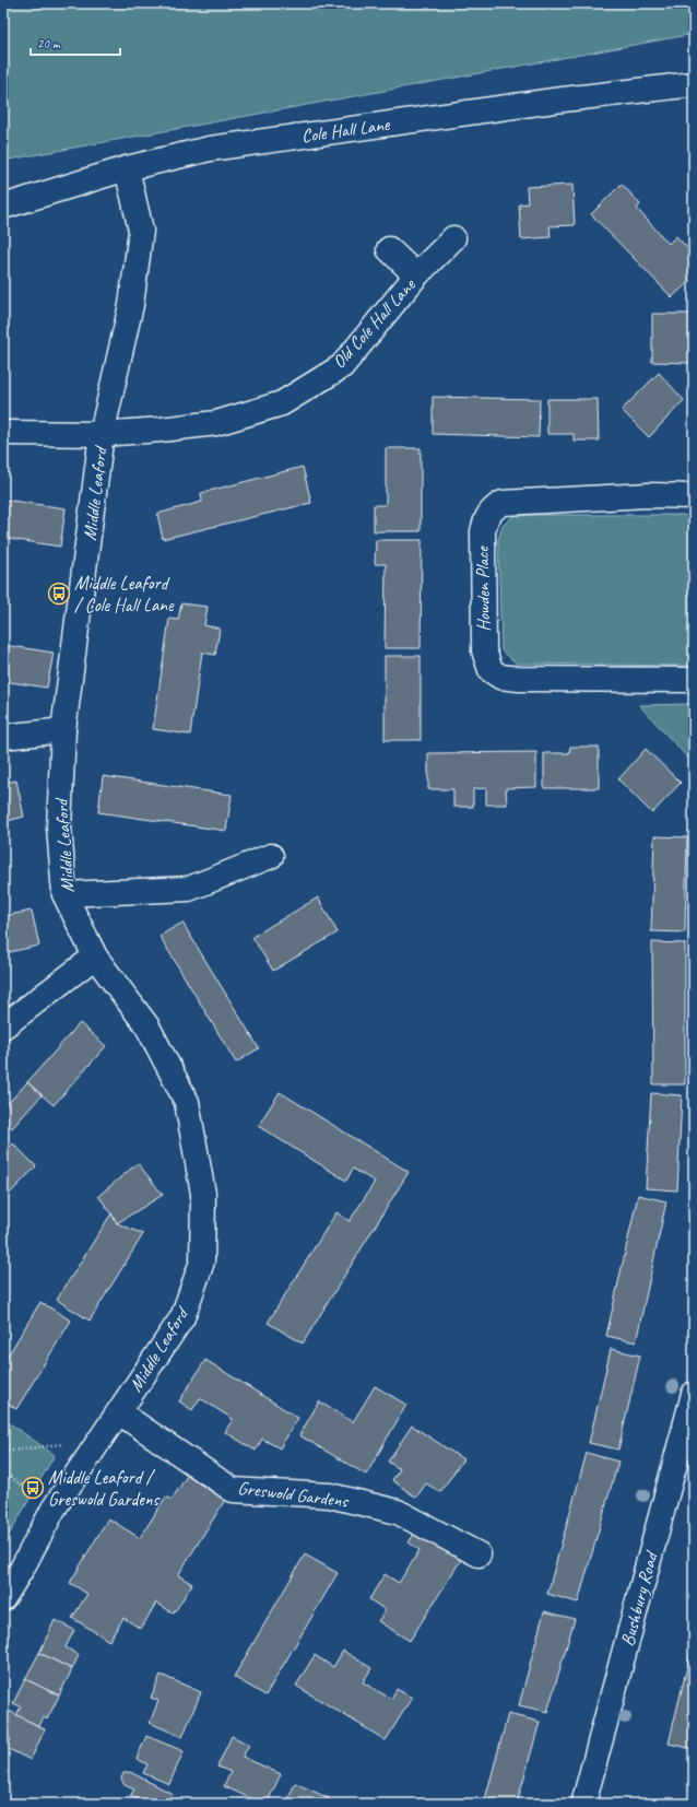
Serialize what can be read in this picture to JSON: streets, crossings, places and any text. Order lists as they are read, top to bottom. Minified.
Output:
{"streets":{"street":["Cole Hall Lane","Old Cole Hall Lane","Middle Leaford","Howden Place","Greswold Gardens","Bushbury Road"]},"crossings":[["Cole Hall Lane","Middle Leaford"],["Old Cole Hall Lane","Middle Leaford"],["Middle Leaford","Greswold Gardens"]],"places":{"bus stop":["Middle Leaford / Cole Hall Lane","Middle Leaford / Greswold Gardens"]},"scale_bar":"20 m"}
